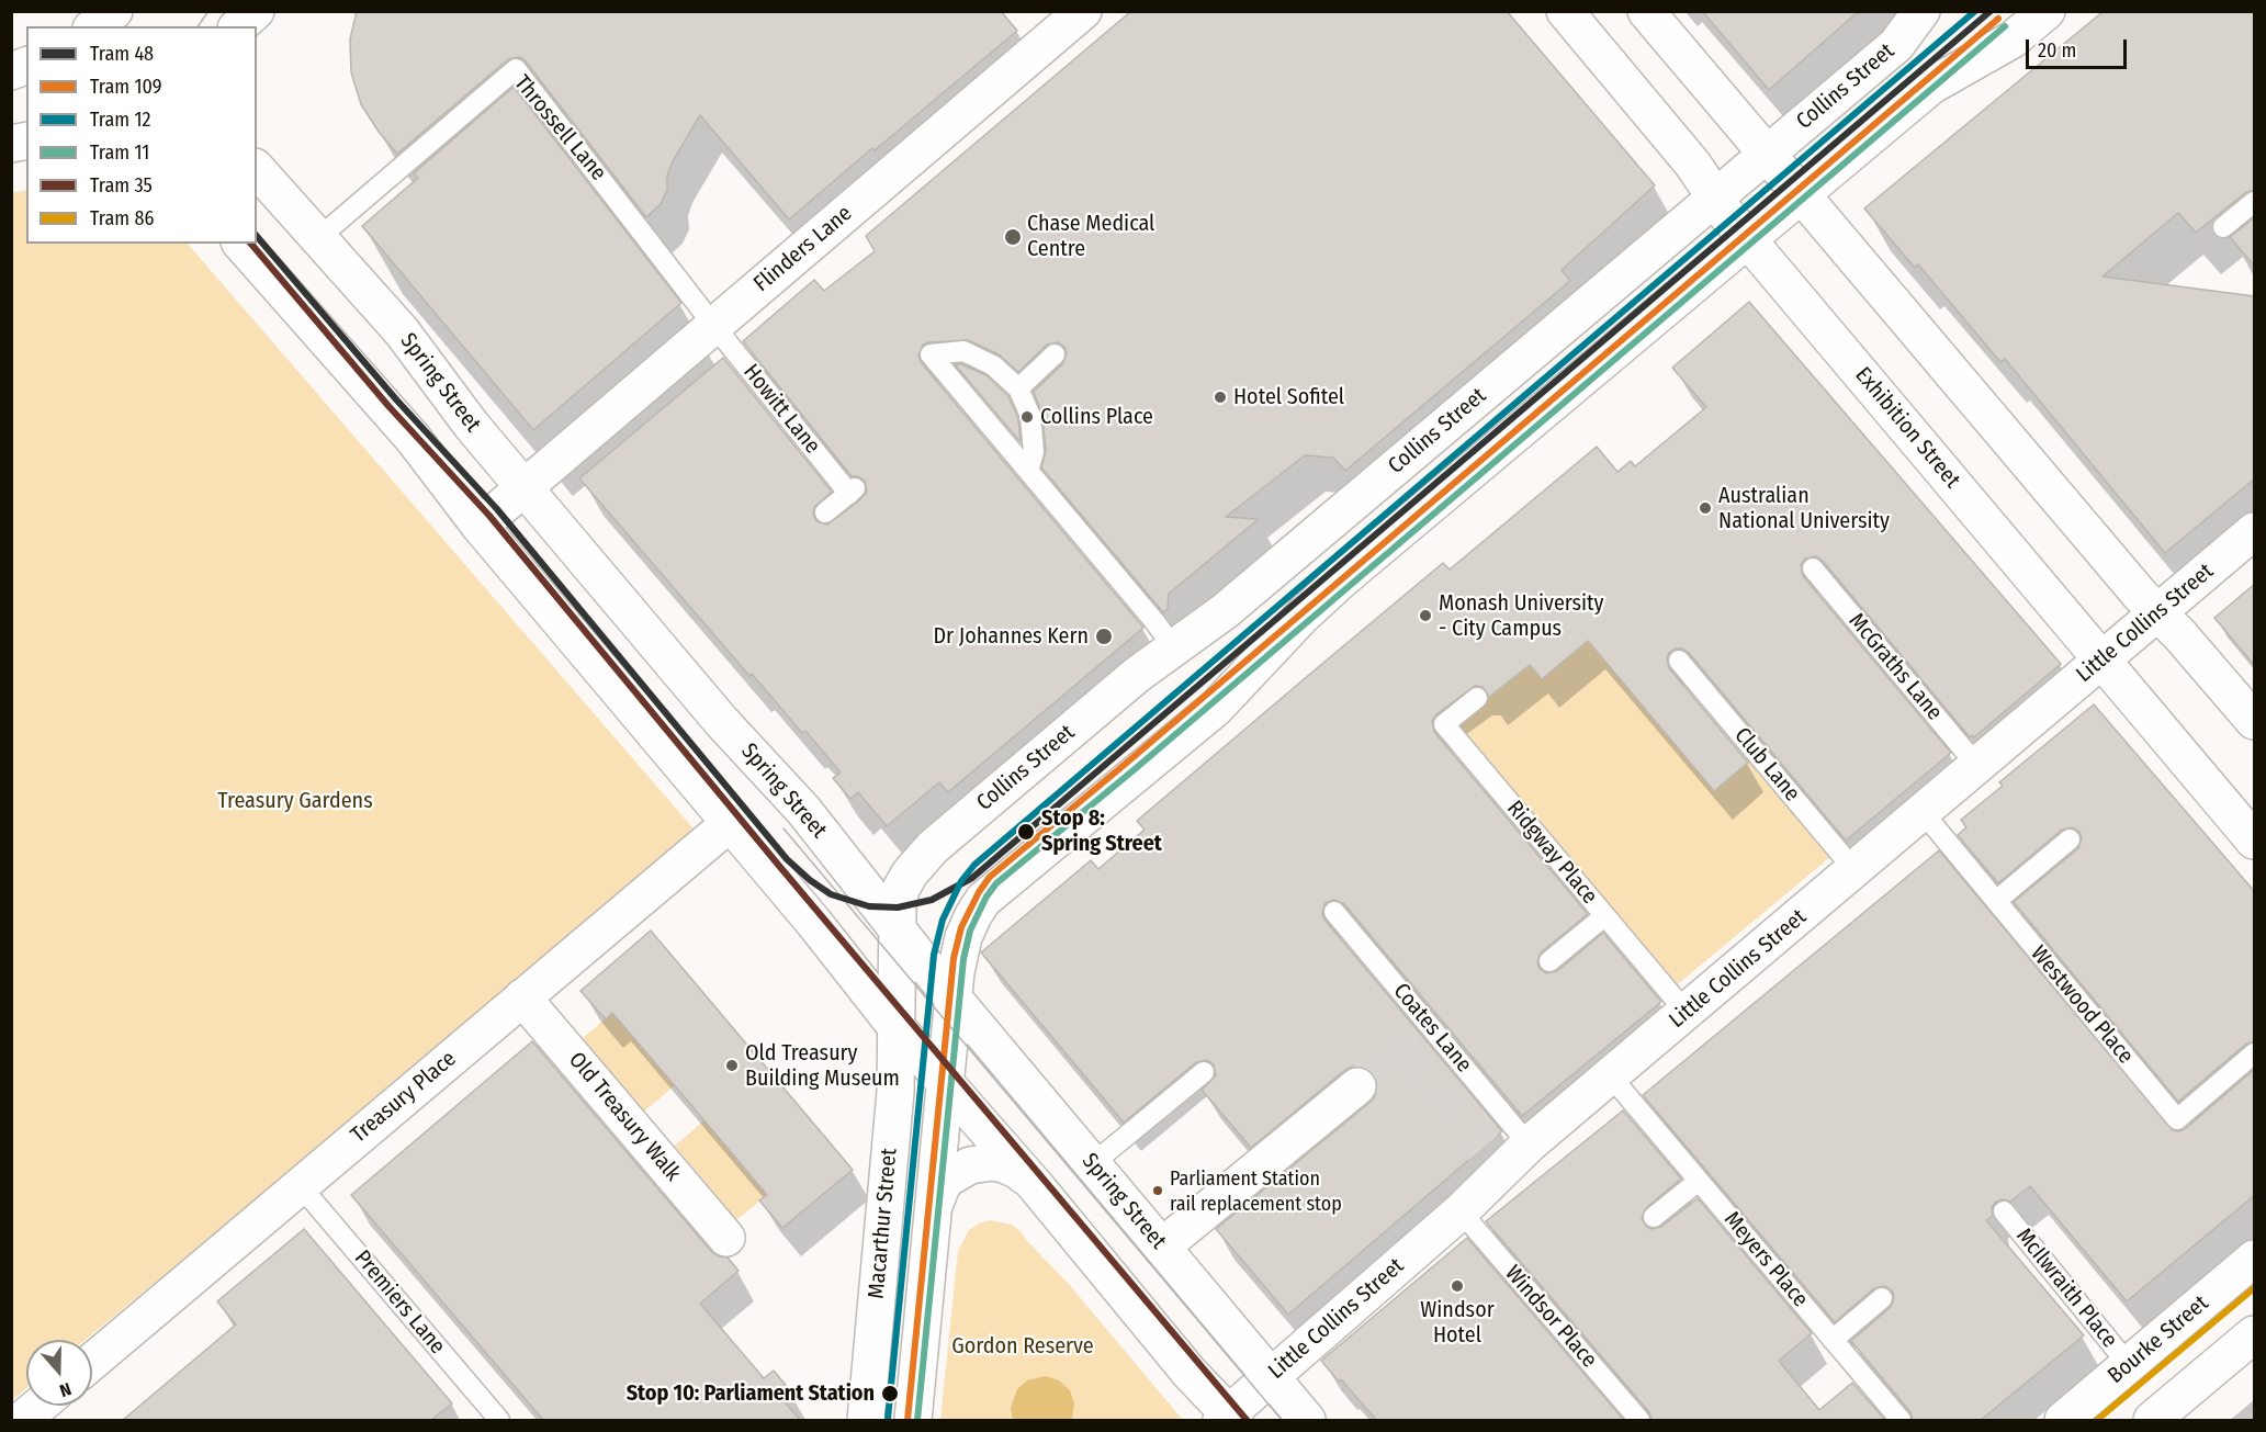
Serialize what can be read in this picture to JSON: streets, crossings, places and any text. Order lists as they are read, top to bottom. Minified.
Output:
{"streets":{"street":["Collins Street","Flinders Lane","Spring Street","Exhibition Street","Little Collins Street","Treasury Place","Old Treasury Walk","Macarthur Street","Bourke Street"],"lane":["Throssell Lane","Howitt Lane","McGraths Lane","Club Lane","Ridgway Place","Westwood Place","Coates Lane","Meyers Place","McIlwraith Place","Premiers Lane","Windsor Place"]},"crossings":[["Collins Street","Spring Street"],["Collins Street","Exhibition Street"],["Collins Street","Macarthur Street"],["Throssell Lane","Flinders Lane"],["Throssell Lane","Spring Street"],["Throssell Lane","Howitt Lane"],["Flinders Lane","Spring Street"],["Flinders Lane","Howitt Lane"],["Spring Street","Little Collins Street"],["Exhibition Street","Little Collins Street"],["Little Collins Street","McGraths Lane"],["Little Collins Street","Club Lane"],["Little Collins Street","Ridgway Place"],["Little Collins Street","Westwood Place"],["Little Collins Street","Coates Lane"],["Little Collins Street","Meyers Place"],["Little Collins Street","Windsor Place"],["Treasury Place","Old Treasury Walk"],["Treasury Place","Premiers Lane"],["McIlwraith Place","Bourke Street"]],"parks":["Treasury Gardens","Gordon Reserve"],"places":["Chase Medical Centre","Hotel Sofitel","Collins Place","Australian National University","Monash University - City Campus","Dr Johannes Kern","Stop 8: Spring Street","Old Treasury Building Museum","Parliament Station rail replacement stop","Windsor Hotel","Stop 10: Parliament Station"],"lines":["tram line 48","tram line 12","tram line 109","tram line 11","tram line 35","tram line 86"],"legend":["Tram 48","Tram 109","Tram 12","Tram 11","Tram 35","Tram 86"],"scale_bar":"20 m","north":"bottom"}
